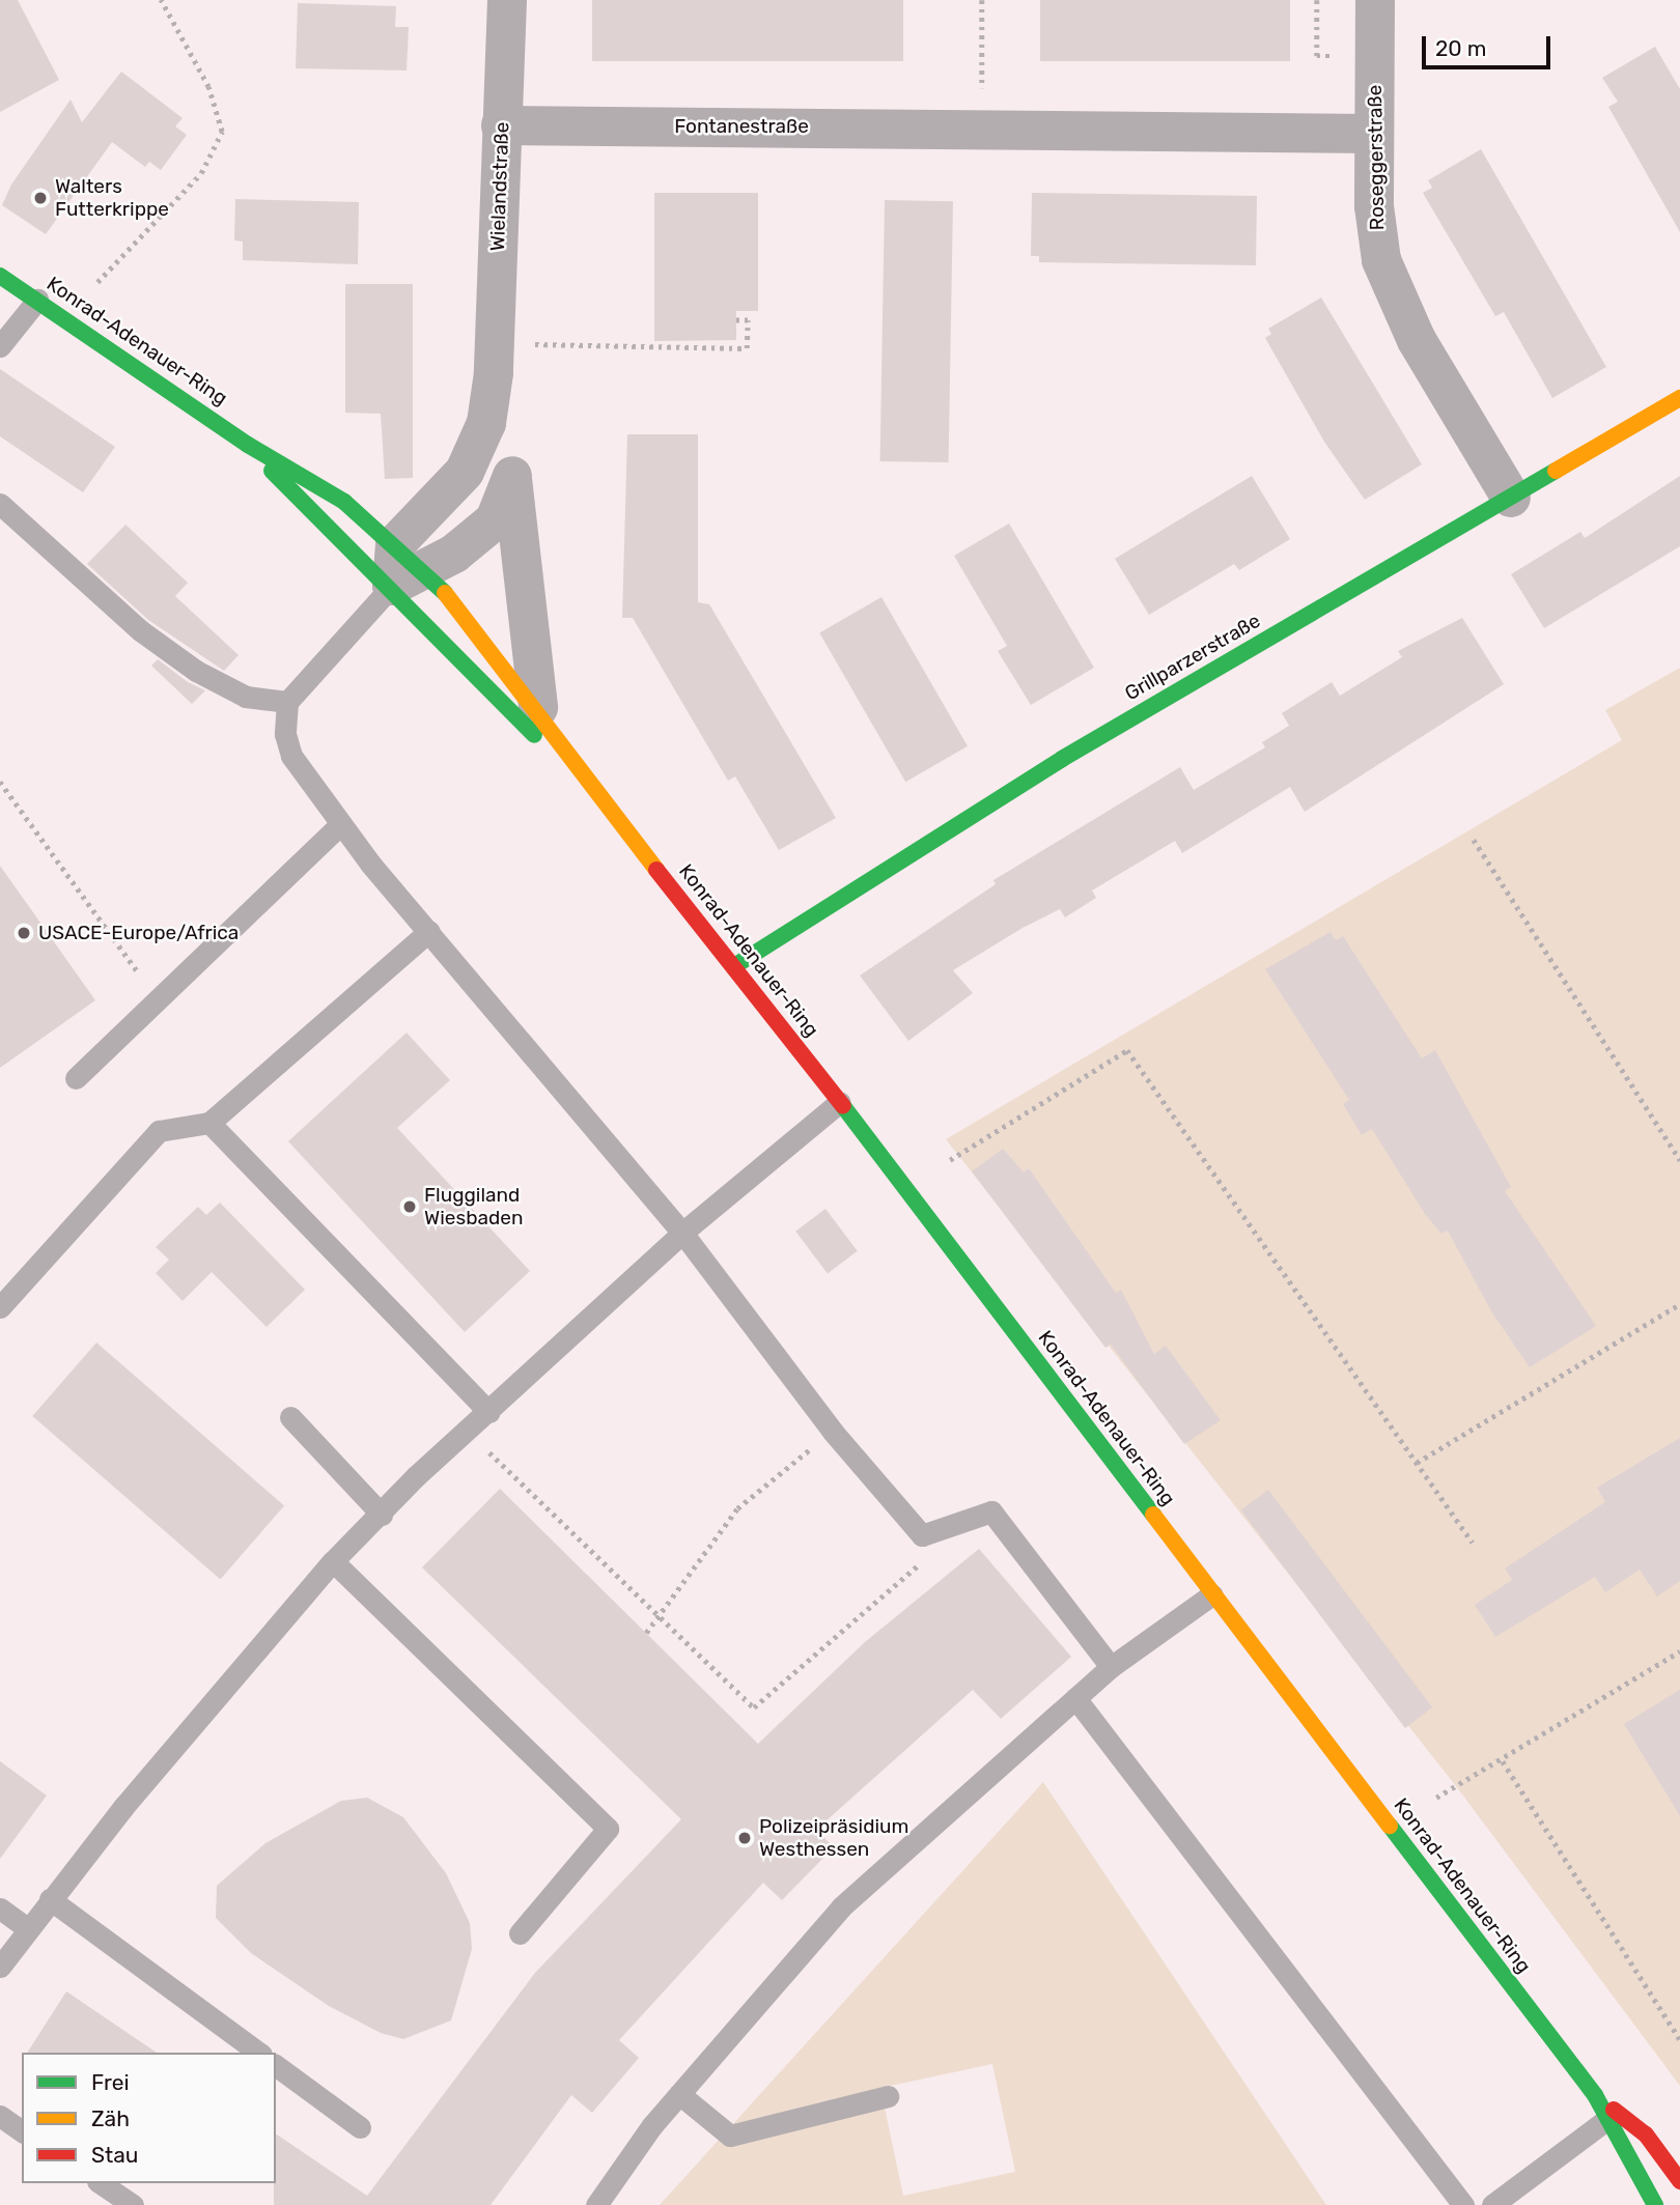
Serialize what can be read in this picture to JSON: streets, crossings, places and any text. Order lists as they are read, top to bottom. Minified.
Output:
{"streets":{"main road":["Konrad-Adenauer-Ring","Grillparzerstraße"],"street":["Fontanestraße","Roseggerstraße","Wielandstraße"]},"crossings":[["Fontanestraße","Roseggerstraße"],["Fontanestraße","Wielandstraße"],["Roseggerstraße","Grillparzerstraße"],["Wielandstraße","Konrad-Adenauer-Ring"],["Konrad-Adenauer-Ring","Grillparzerstraße"]],"places":["Walters Futterkrippe","USACE-Europe/Africa","Fluggiland Wiesbaden","Polizeipräsidium Westhessen"],"legend":["Frei","Zäh","Stau"],"scale_bar":"20 m"}
